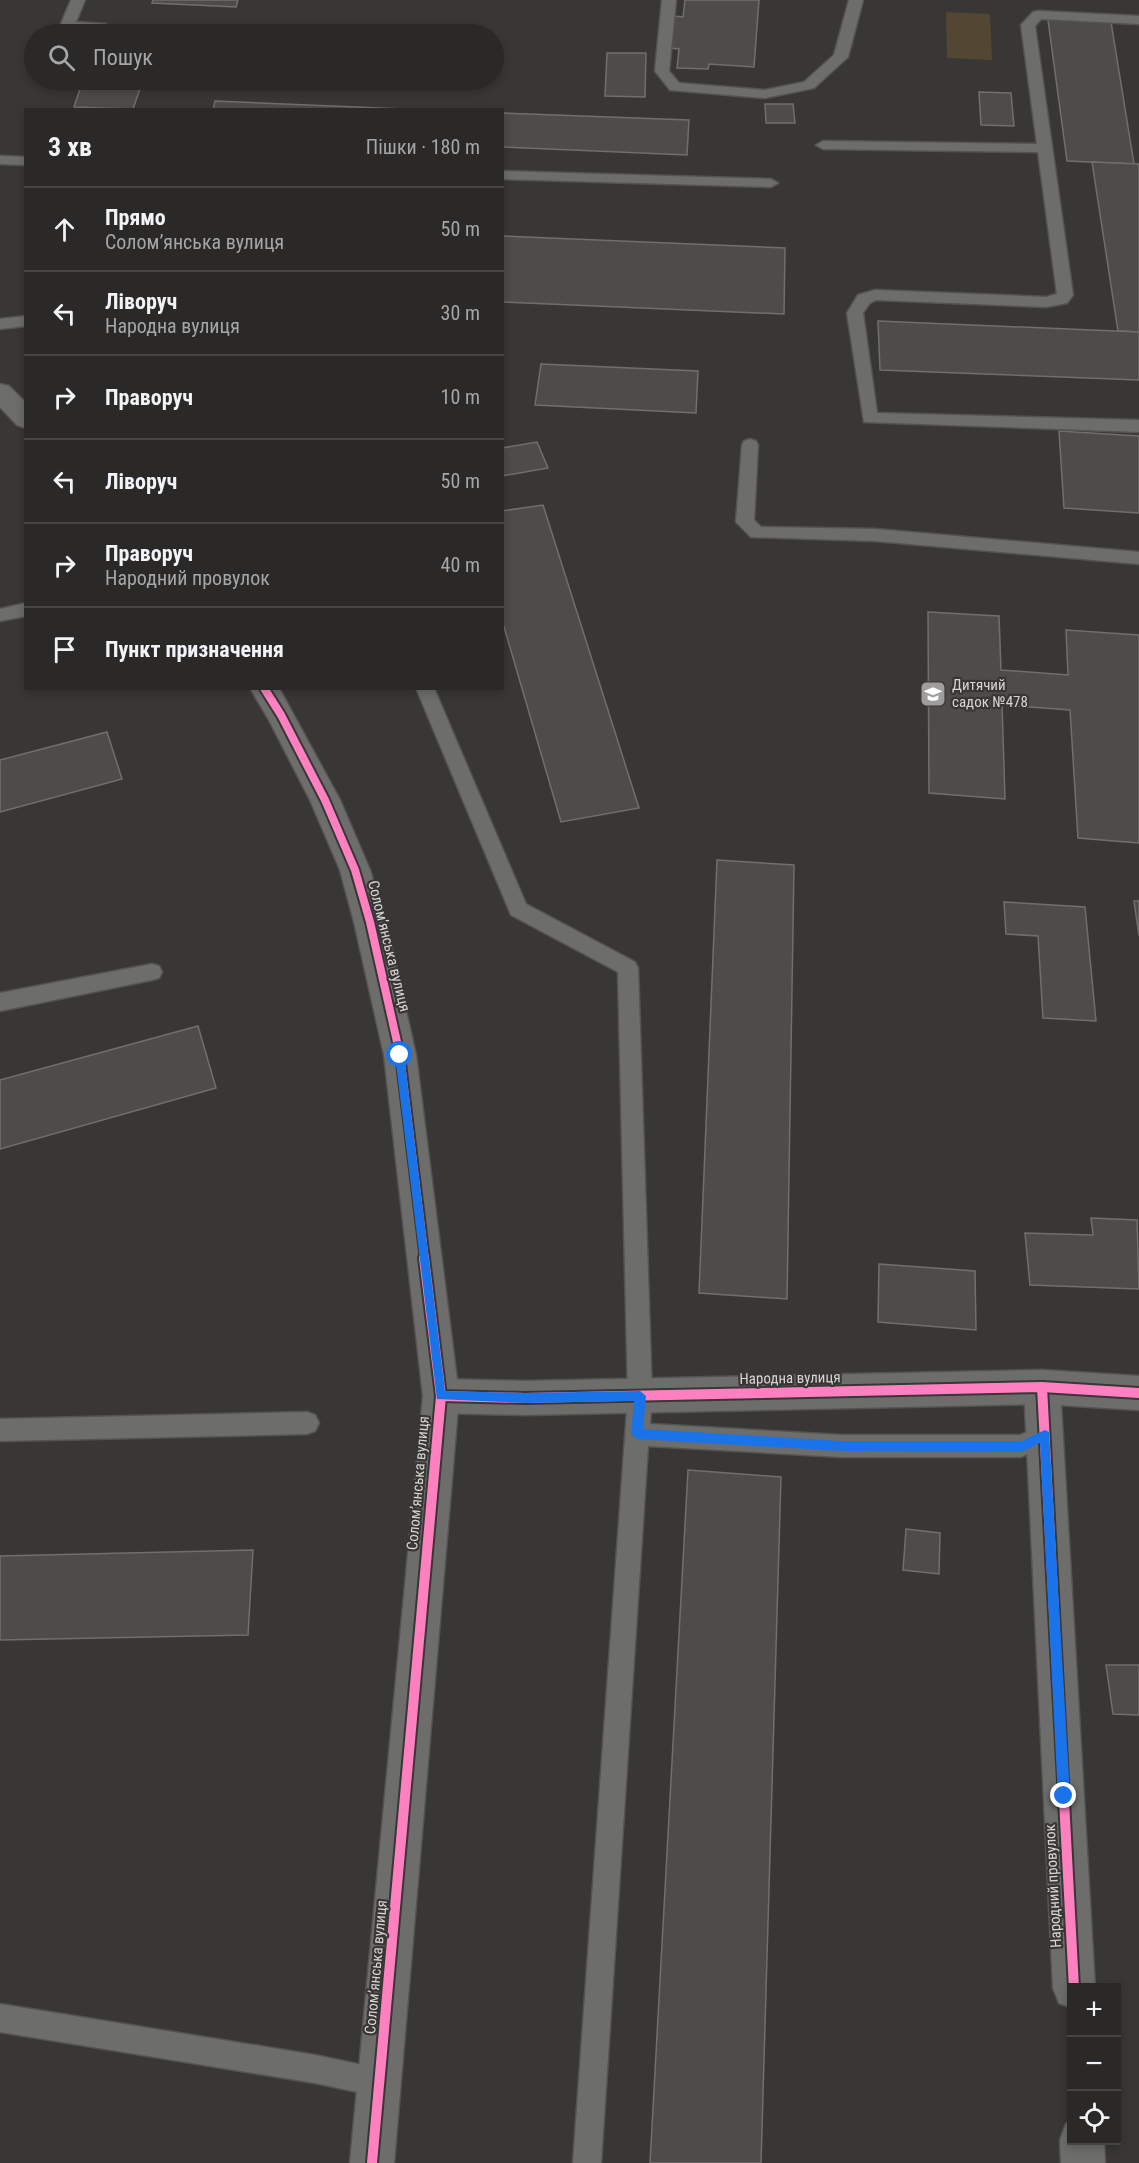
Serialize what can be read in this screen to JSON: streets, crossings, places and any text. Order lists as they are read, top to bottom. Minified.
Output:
{"streets":{"main road":["Соломʼянська вулиця","Народна вулиця","Народний провулок"]},"crossings":[["Соломʼянська вулиця","Народна вулиця"],["Народна вулиця","Народний провулок"]],"places":{"school or university":["Дитячий садок №478"]},"page":{"search":"Пошук","heading":["3 хв","Пішки · 180 m"],"list":[["Прямо","Соломʼянська вулиця","50 m"],["Ліворуч","Народна вулиця","30 m"],["Праворуч","10 m"],["Ліворуч","50 m"],["Праворуч","Народний провулок","40 m"],"Пункт призначення"],"map_buttons":["+","−"]}}
